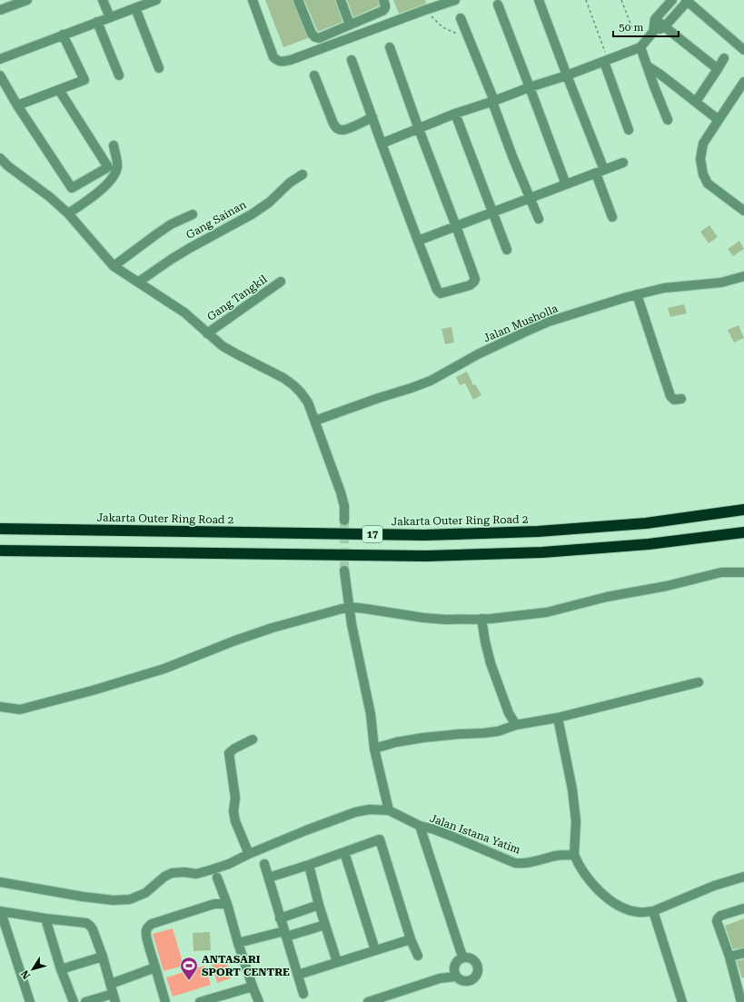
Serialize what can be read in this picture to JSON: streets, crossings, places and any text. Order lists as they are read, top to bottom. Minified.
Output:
{"streets":{"highway":["Jakarta Outer Ring Road 2","17"],"street":["Gang Sainan","Gang Tangkil","Jalan Musholla","Jalan Istana Yatim"]},"places":{"sports":["ANTASARI SPORT CENTRE"]},"scale_bar":"50 m","north":"bottom left"}
